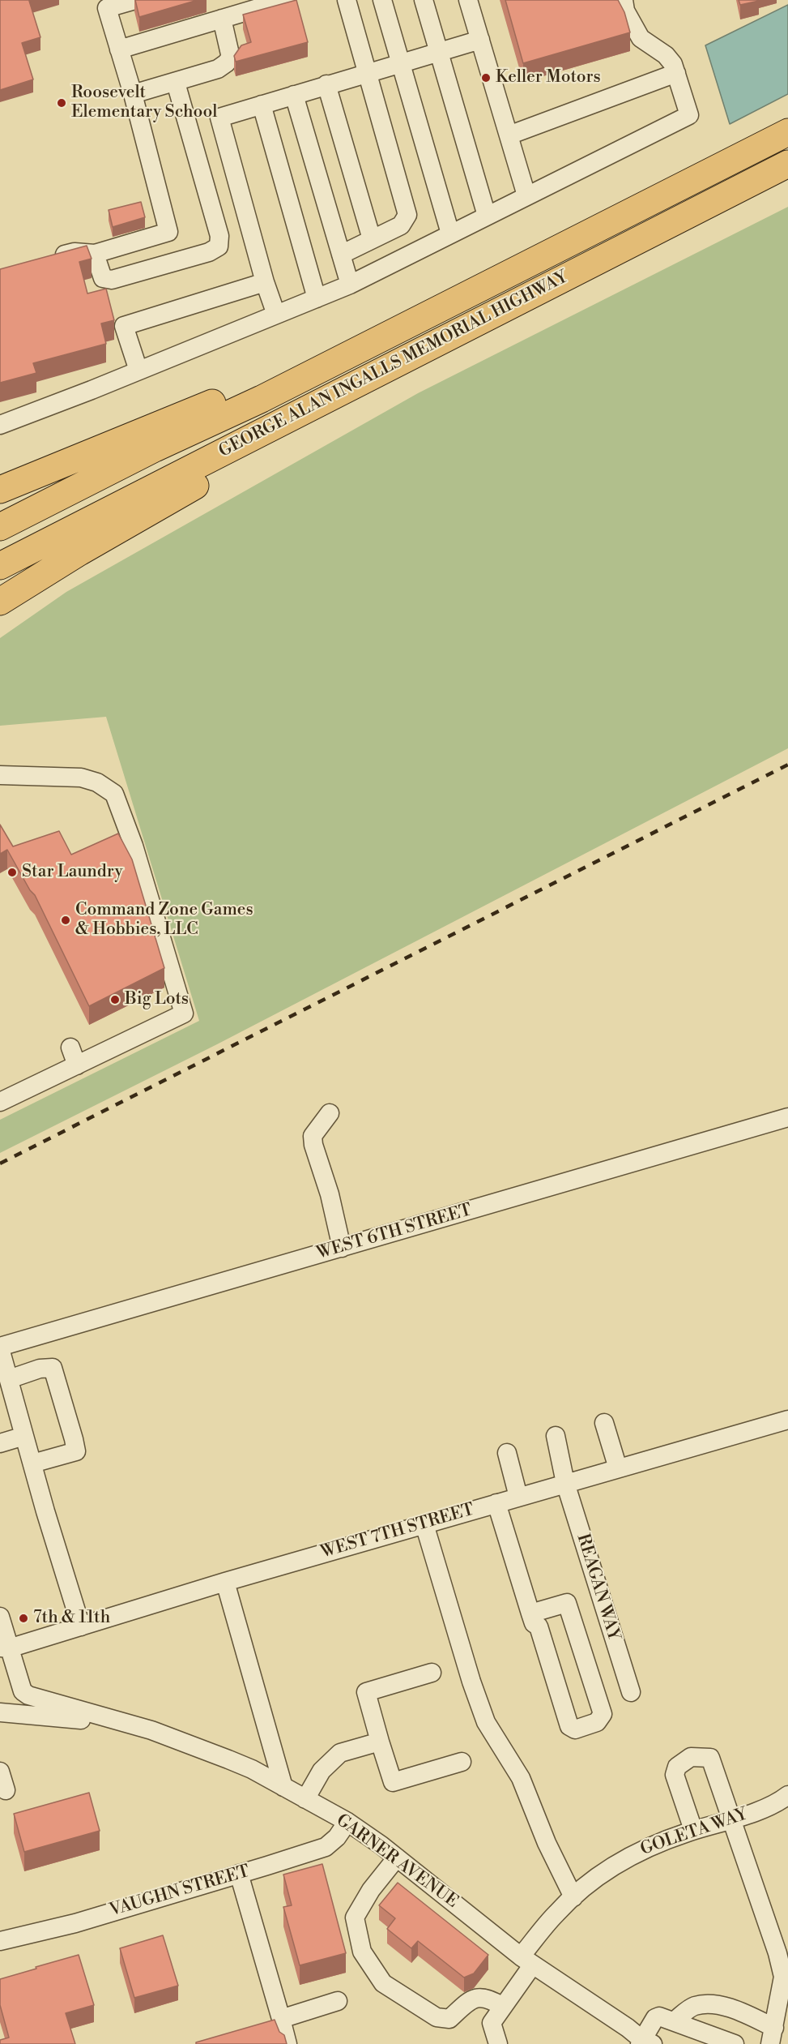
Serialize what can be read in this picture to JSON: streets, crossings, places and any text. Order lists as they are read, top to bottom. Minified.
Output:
{"streets":{"highway":["GEORGE ALAN INGALLS MEMORIAL HIGHWAY"],"street":["WEST 6TH STREET","WEST 7TH STREET","REAGAN WAY","GOLETA WAY","GARNER AVENUE","VAUGHN STREET"]},"crossings":[["WEST 7TH STREET","REAGAN WAY"],["WEST 7TH STREET","GARNER AVENUE"],["GOLETA WAY","GARNER AVENUE"],["GARNER AVENUE","VAUGHN STREET"]],"places":["Keller Motors","Roosevelt Elementary School","Star Laundry","Command Zone Games & Hobbies, LLC","Big Lots","7th & 11th"]}
